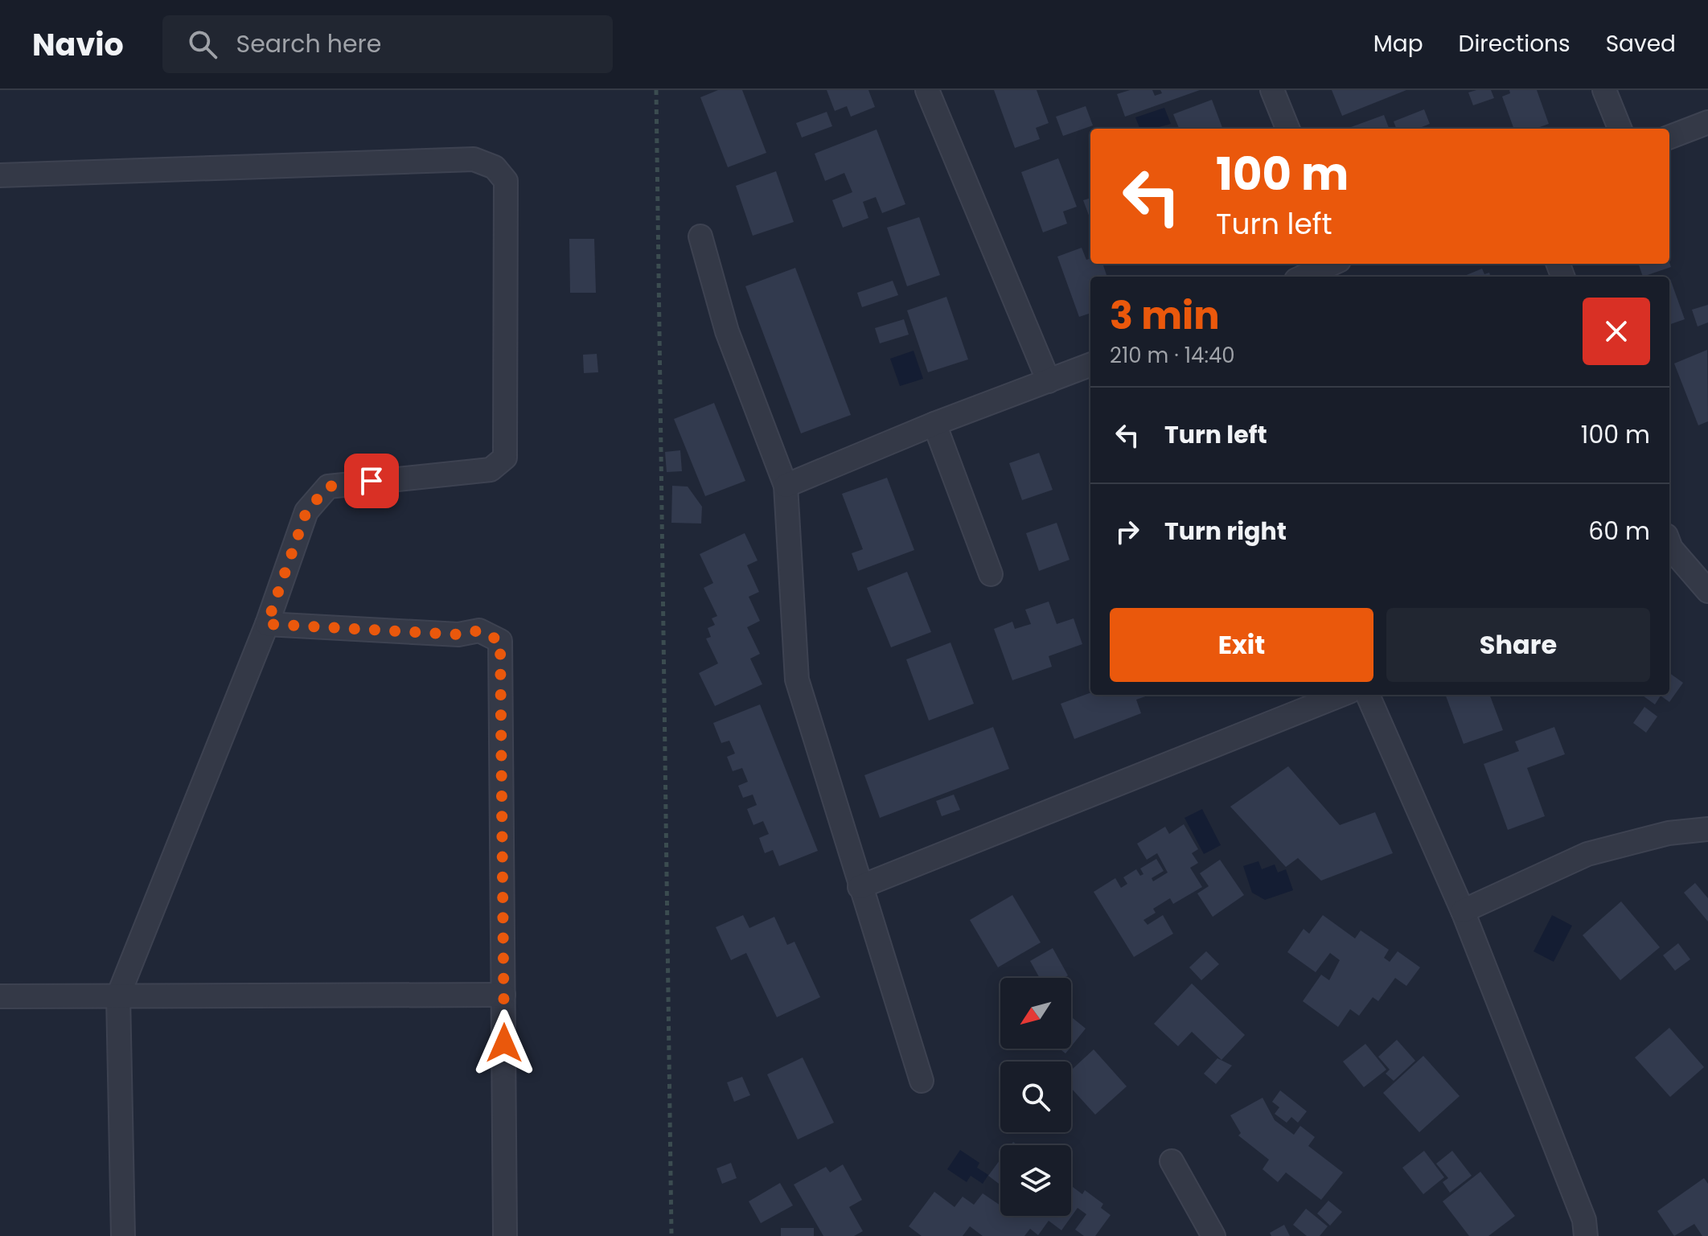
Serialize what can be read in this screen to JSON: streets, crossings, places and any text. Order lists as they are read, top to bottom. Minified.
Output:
{"north":"bottom left","page":{"header":"Navio","search":"Search here","nav":["Map","Directions","Saved"],"turn":["100 m","Turn left"],"heading":["3 min","210 m · 14:40"],"list":[{"name":"Turn left","value":"100 m"},{"name":"Turn right","value":"60 m"}],"buttons":["Exit","Share"]}}
